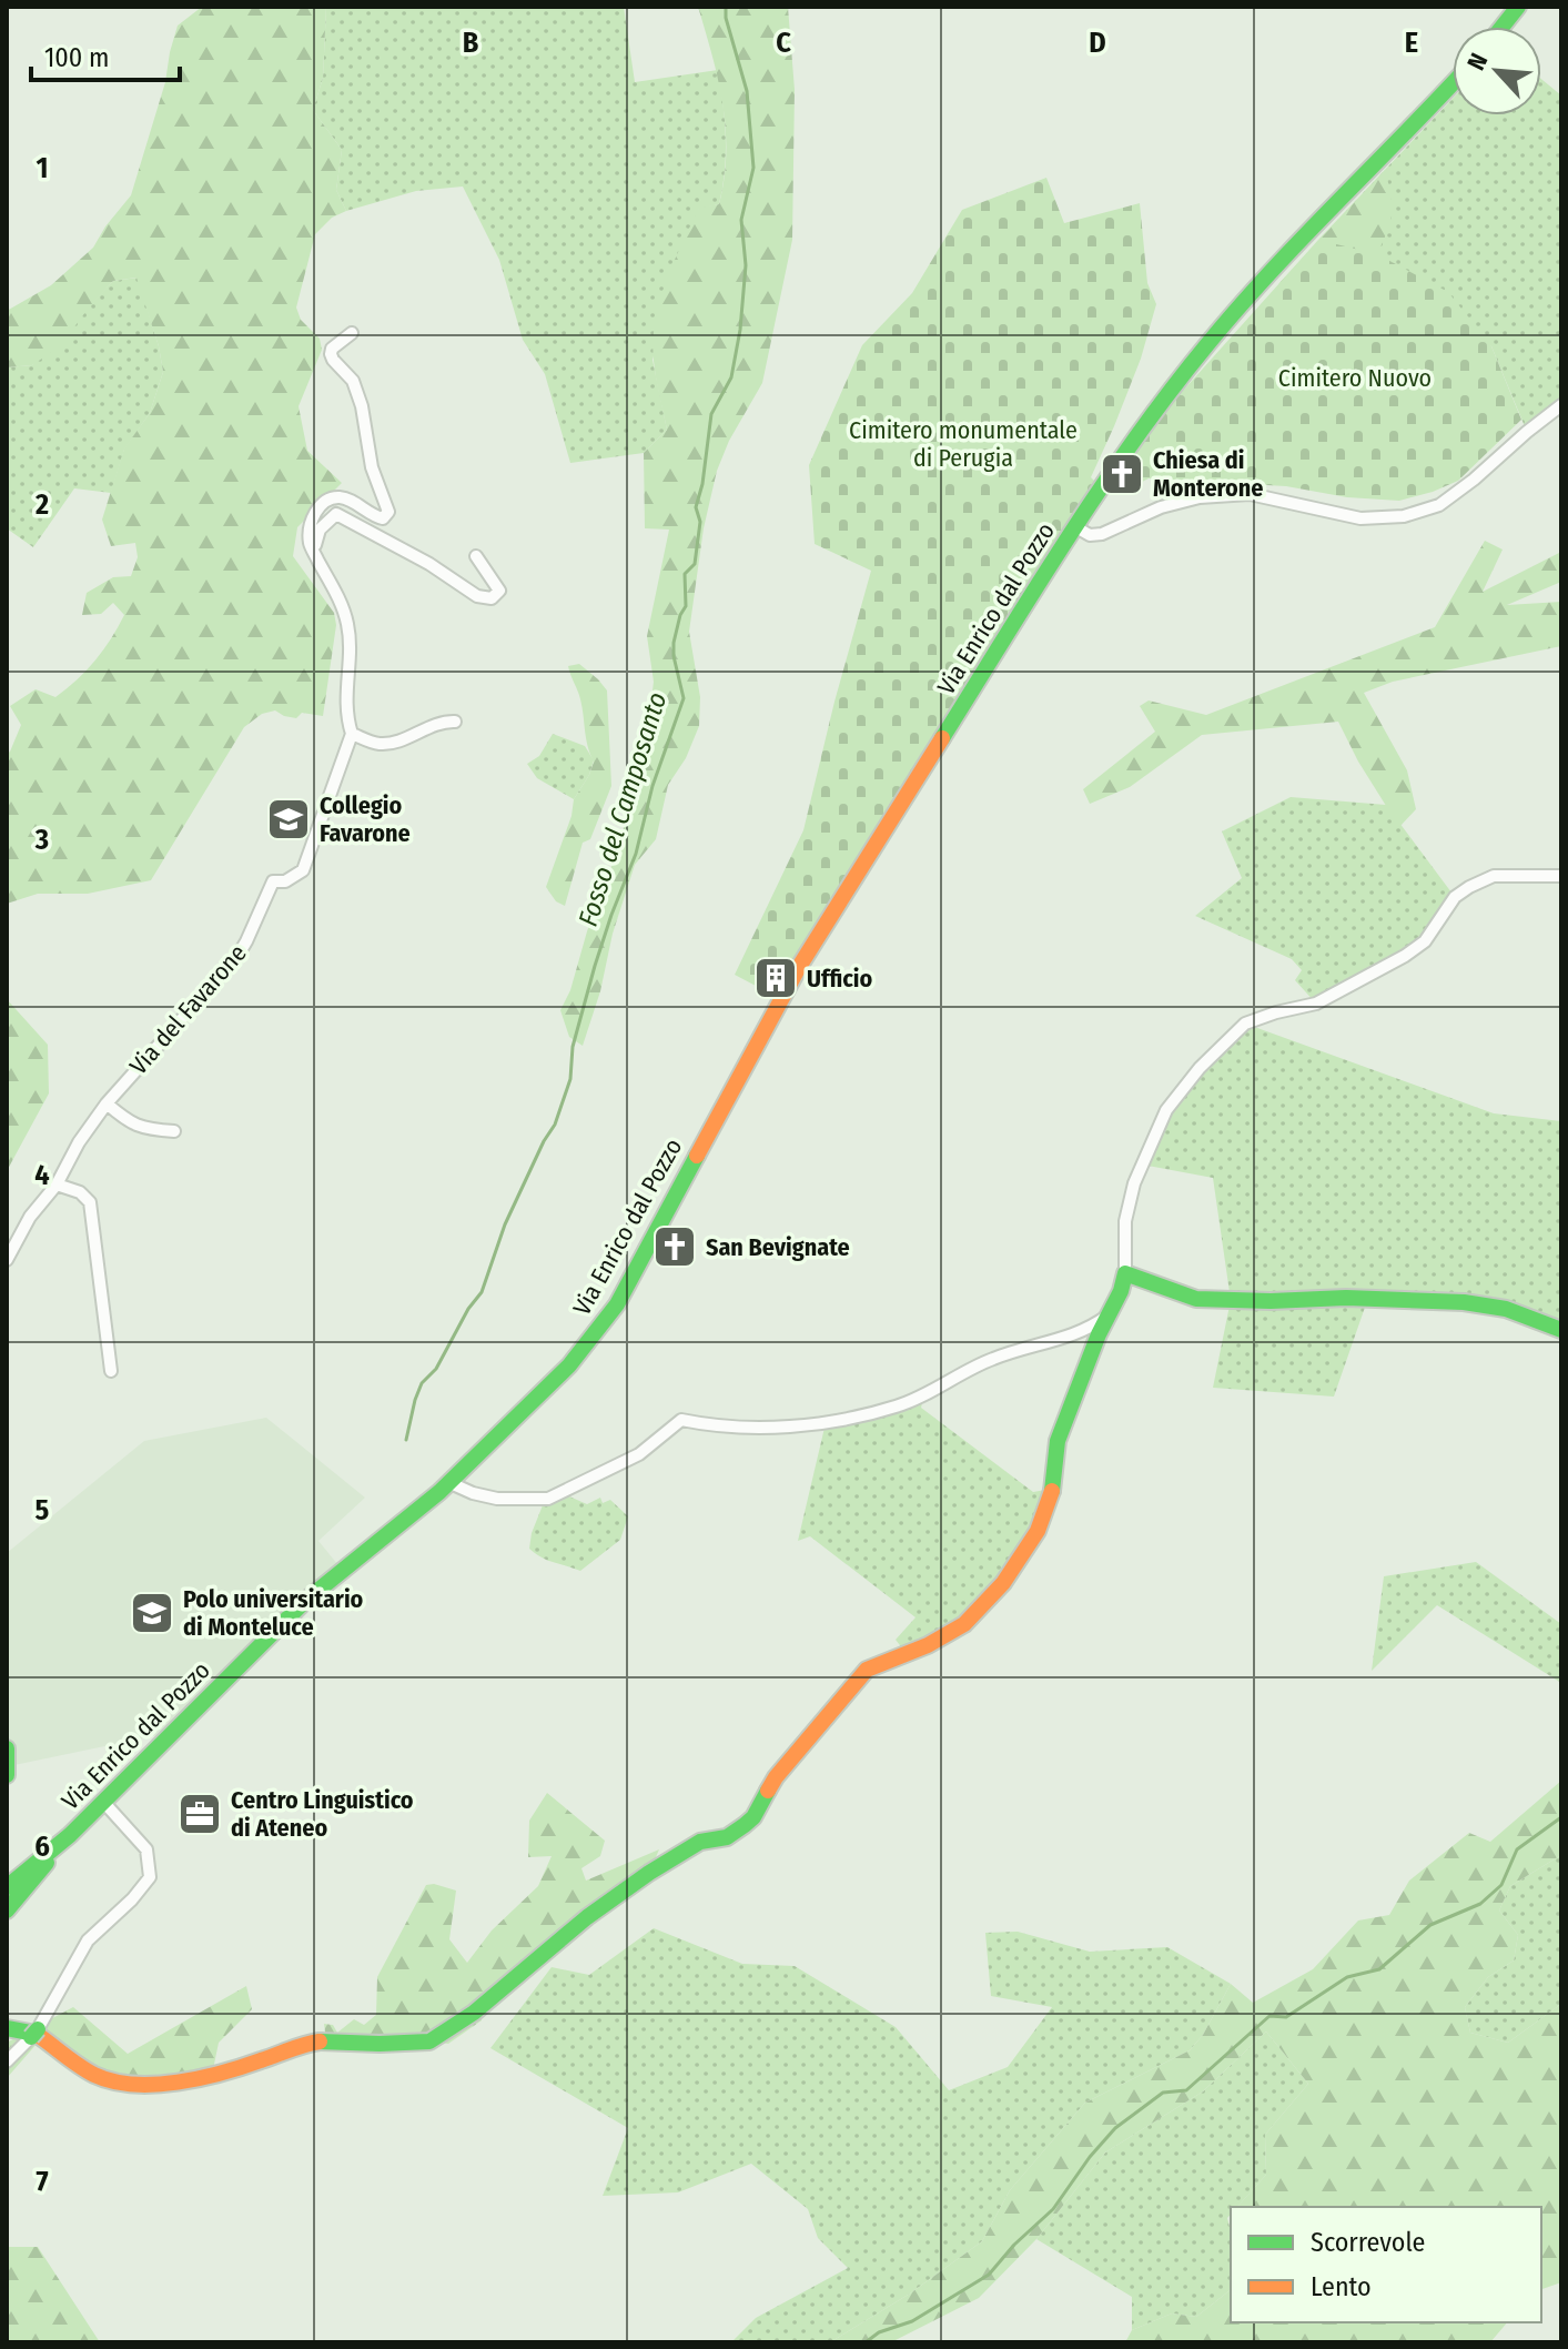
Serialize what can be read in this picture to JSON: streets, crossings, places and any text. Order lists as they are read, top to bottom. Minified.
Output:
{"streets":{"street":["Via Enrico dal Pozzo","Via del Favarone"]},"water":["Fosso del Camposanto"],"parks":["Cimitero Nuovo","Cimitero monumentale di Perugia"],"places":{"church":["Chiesa di Monterone","San Bevignate"],"school or university":["Collegio Favarone","Polo universitario di Monteluce"],"building":["Ufficio"],"office":["Centro Linguistico di Ateneo"]},"legend":["Scorrevole","Lento"],"scale_bar":"100 m","north":"top left","grid":{"columns":["B","C","D","E"],"rows":["1","2","3","4","5","6","7"]}}
